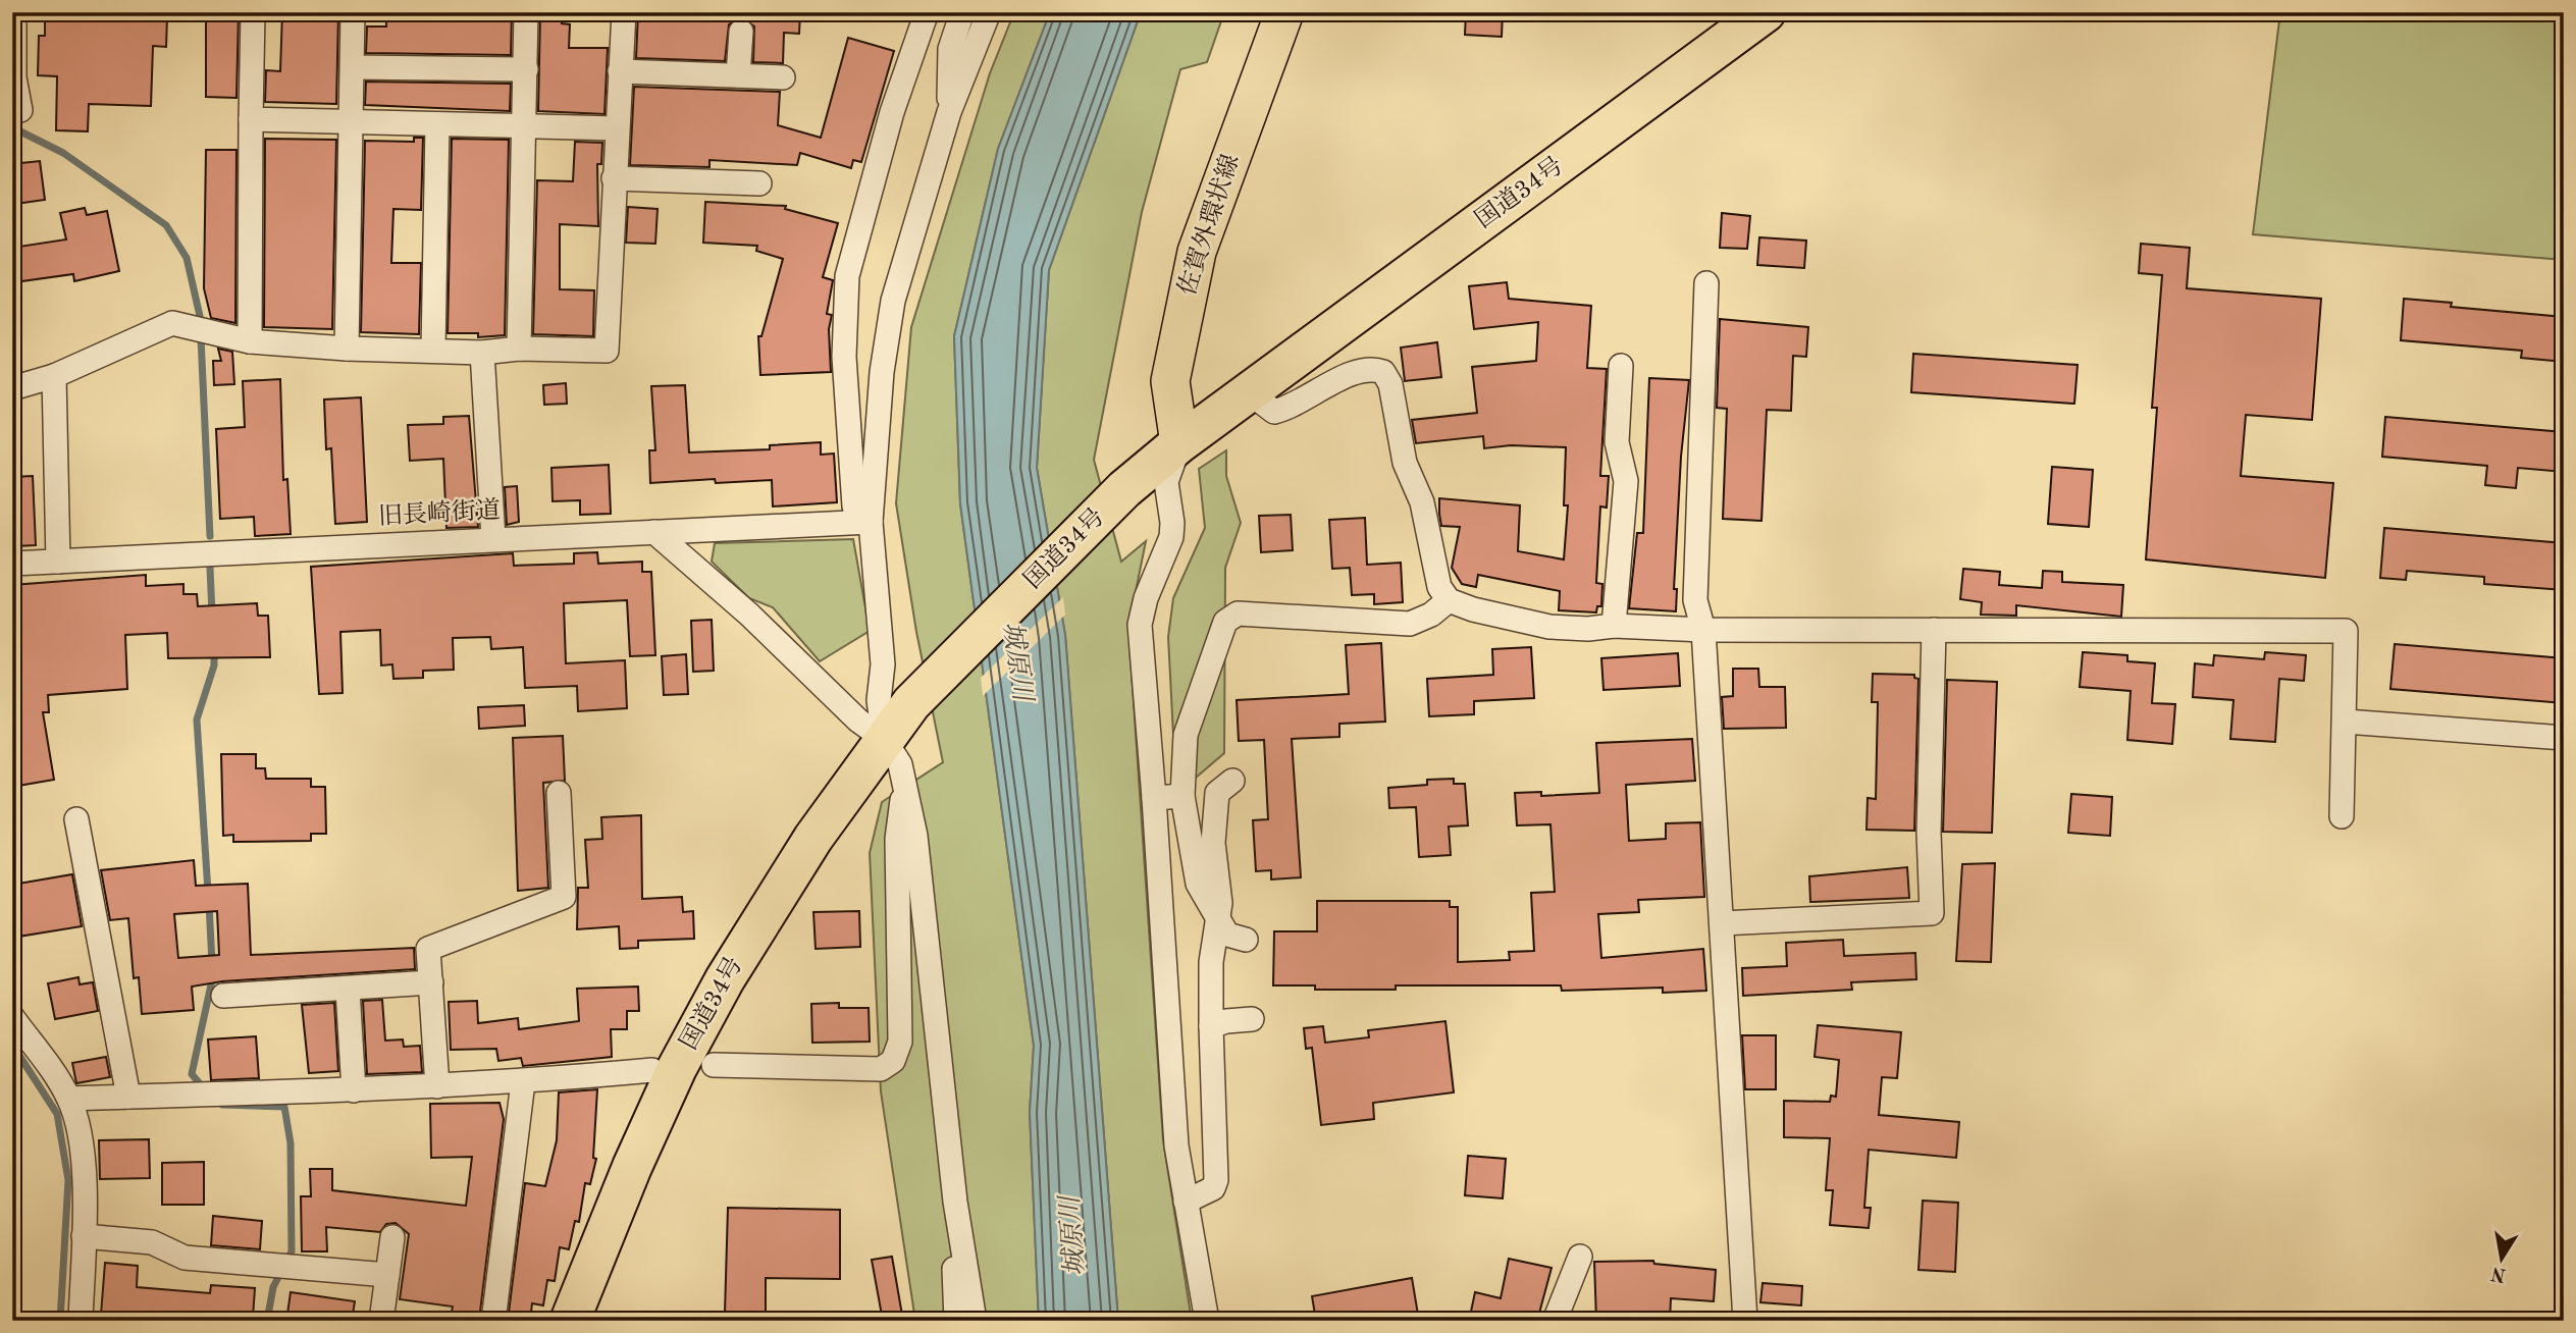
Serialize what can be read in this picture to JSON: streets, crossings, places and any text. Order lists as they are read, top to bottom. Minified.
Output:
{"streets":{"highway":["国道34号"],"main road":["佐賀外環状線"],"street":["旧長崎街道"]},"crossings":[["国道34号","佐賀外環状線"]],"water":["城原川"],"north":"bottom"}
